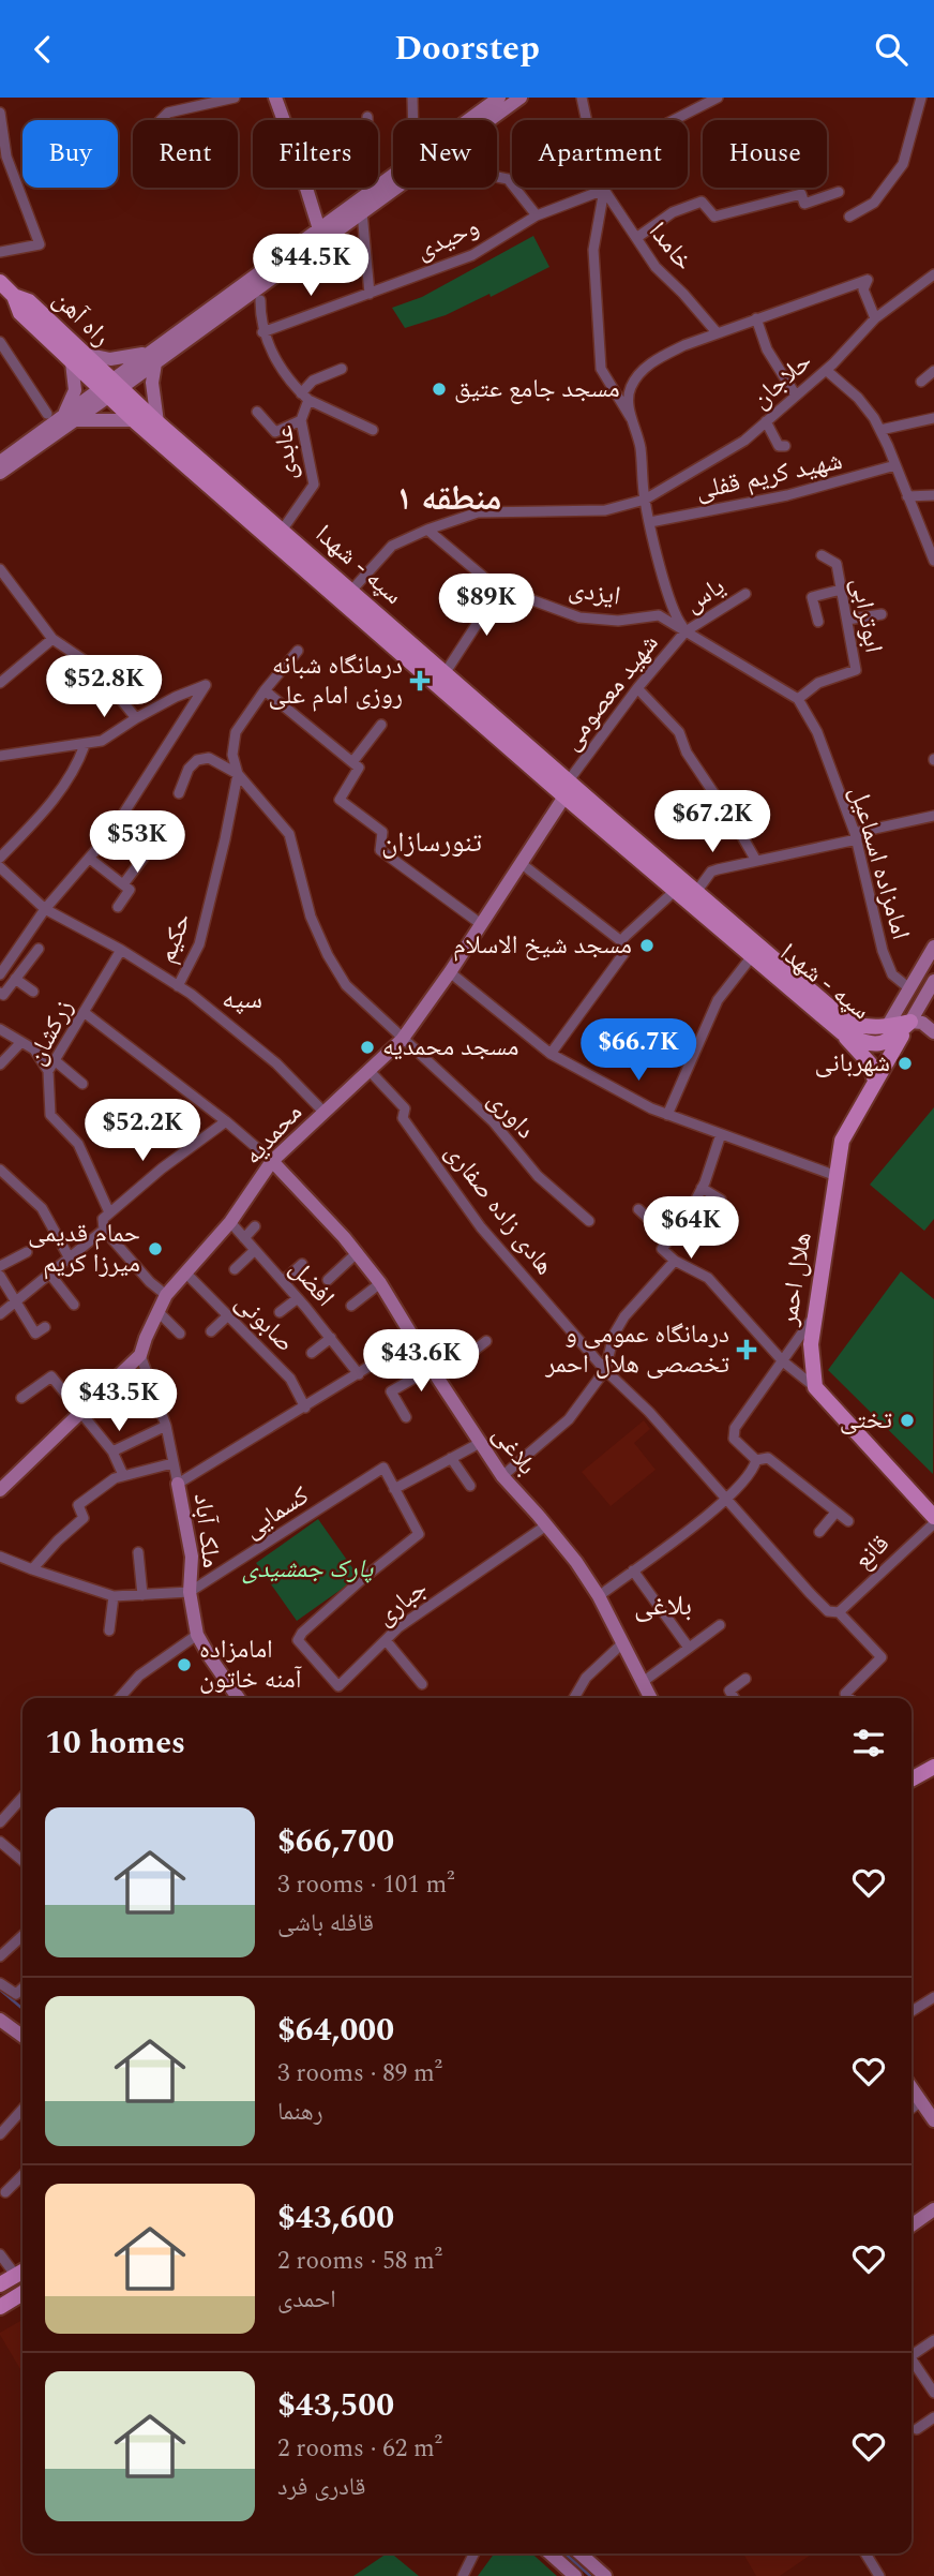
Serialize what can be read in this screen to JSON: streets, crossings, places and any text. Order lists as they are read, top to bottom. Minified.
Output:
{"streets":{"main road":["راه آهن","سپه - شهدا","محمدیه","هلال احمر","بلاغی","ملک آباد"],"street":["وحیدی","خامدا","حلاجان","عابدی","شهید کریم قفلی","ایزدی","یاس","ابوترابی","شهید معصومی","امامزاده اسماعیل","حکیم","زرکشان","داوری","هادی زاده صفاری","افضل","صابونی","کسمایی","قانع","جباری"]},"crossings":[["وحیدی","عابدی"],["راه آهن","سپه - شهدا"],["حلاجان","سپه - شهدا"],["حلاجان","ایزدی"],["عابدی","سپه - شهدا"],["سپه - شهدا","شهید معصومی"],["سپه - شهدا","محمدیه"],["سپه - شهدا","هلال احمر"],["ایزدی","یاس"],["ایزدی","شهید معصومی"],["ایزدی","امامزاده اسماعیل"],["یاس","شهید معصومی"],["یاس","امامزاده اسماعیل"],["ابوترابی","امامزاده اسماعیل"],["شهید معصومی","امامزاده اسماعیل"],["شهید معصومی","محمدیه"],["حکیم","داوری"],["داوری","محمدیه"],["محمدیه","هادی زاده صفاری"],["محمدیه","افضل"],["محمدیه","صابونی"],["محمدیه","بلاغی"],["محمدیه","ملک آباد"],["بلاغی","جباری"],["کسمایی","ملک آباد"],["کسمایی","جباری"]],"districts":["منطقه ۱","تنورسازان","سپه","بلاغی"],"parks":["پارک جمشیدی"],"places":{"other":["مسجد جامع عتیق","مسجد شیخ الاسلام","مسجد محمدیه","شهربانی","حمام قدیمی میرزا کریم","تختی","امامزاده آمنه خاتون"],"health":["درمانگاه شبانه روزی امام علی","درمانگاه عمومی و تخصصی هلال احمر"]},"page":{"header":"Doorstep","chip":["Buy","Rent","Filters","New","Apartment","House"],"price":["$44.5K","$89K","$52.8K","$67.2K","$53K","$66.7K","$52.2K","$64K","$43.6K","$43.5K"],"heading":"10 homes","list":[{"name":"$66,700","note":"3 rooms · 101 m² · قافله باشی"},{"name":"$64,000","note":"3 rooms · 89 m² · رهنما"},{"name":"$43,600","note":"2 rooms · 58 m² · احمدی"},{"name":"$43,500","note":"2 rooms · 62 m² · قادری فرد"}]}}
